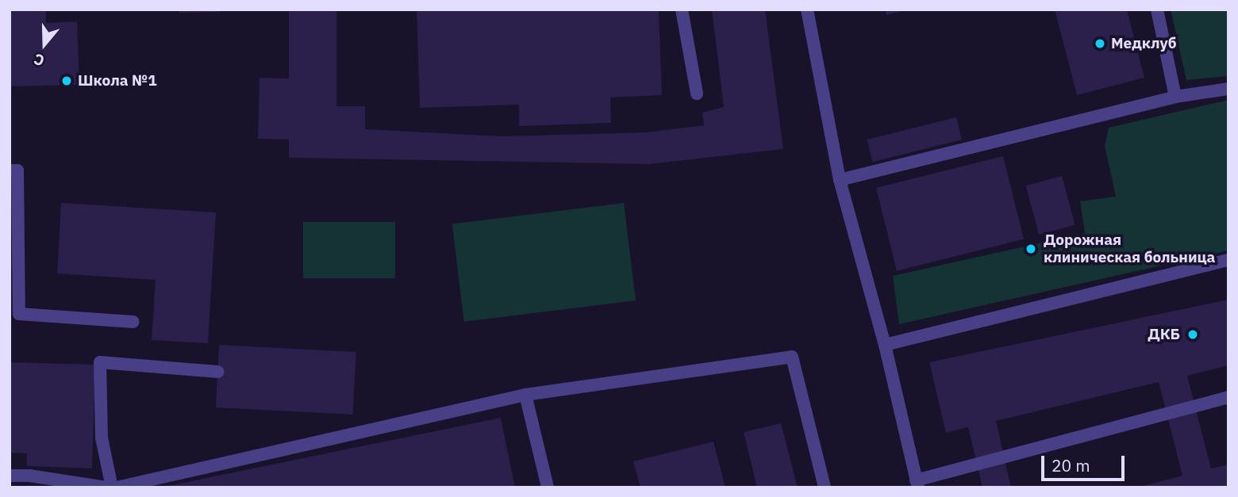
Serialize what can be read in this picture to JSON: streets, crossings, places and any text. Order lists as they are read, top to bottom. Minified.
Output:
{"places":["Медклуб","Школа №1","Дорожная клиническая больница","ДКБ"],"scale_bar":"20 m","north":"bottom"}
